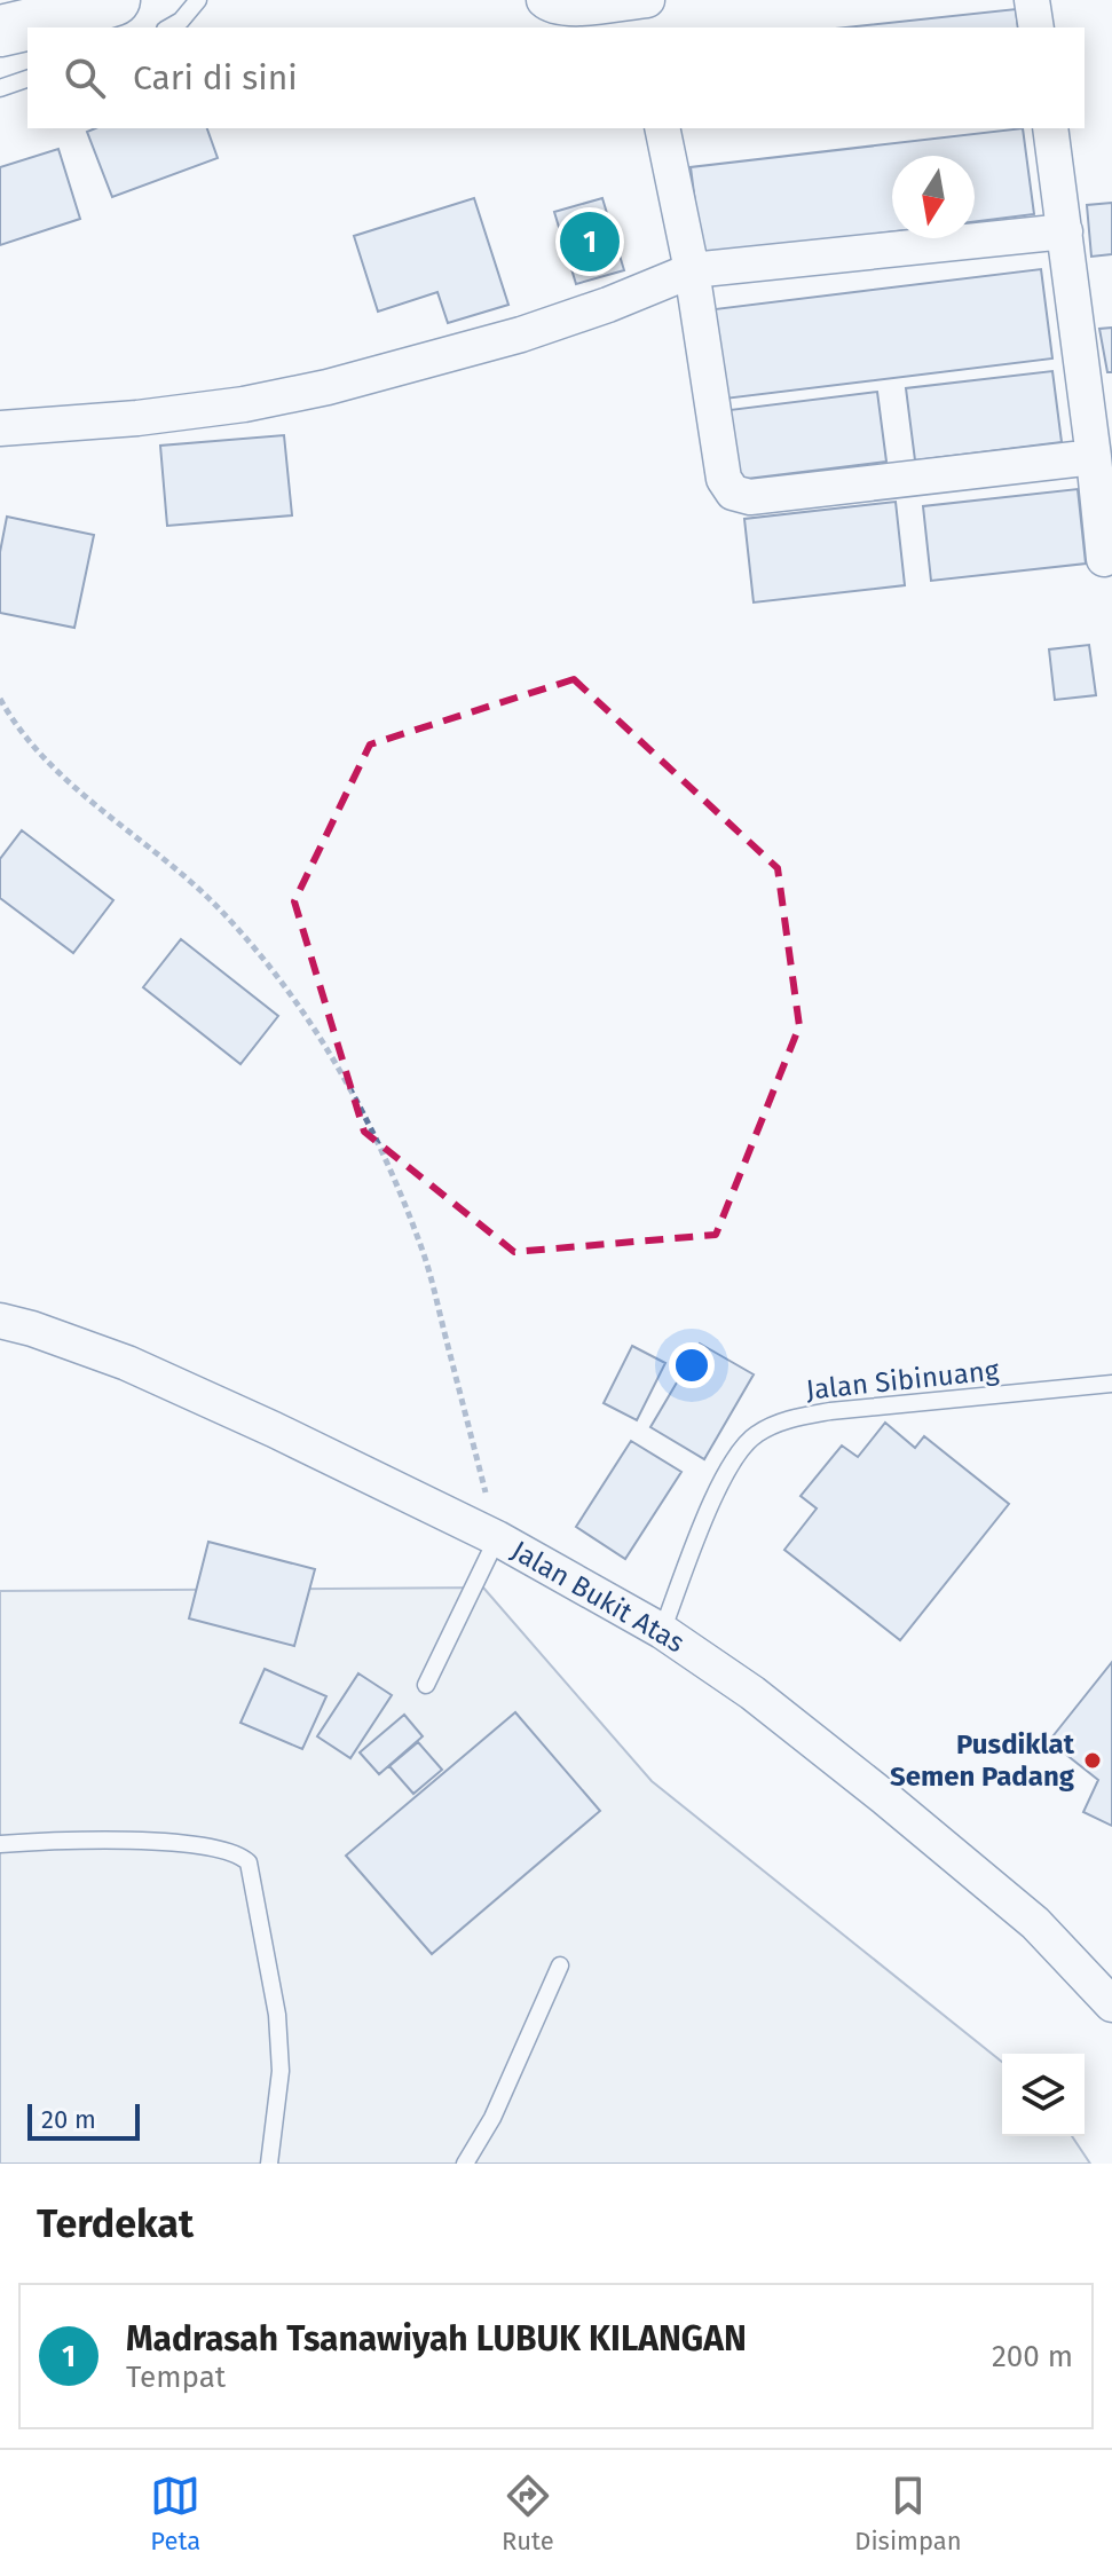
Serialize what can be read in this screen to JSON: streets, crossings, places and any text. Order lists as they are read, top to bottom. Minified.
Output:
{"streets":{"street":["Jalan Bukit Atas"],"lane":["Jalan Sibinuang"]},"crossings":[["Jalan Sibinuang","Jalan Bukit Atas"]],"places":["Pusdiklat Semen Padang"],"scale_bar":"20 m","north":"bottom","page":{"search":"Cari di sini","pins":"1","scale":"20 m","heading":"Terdekat","list":[{"mark":"1","name":"Madrasah Tsanawiyah LUBUK KILANGAN","note":"Tempat","value":"200 m"}],"nav":["Peta","Rute","Disimpan"]}}
